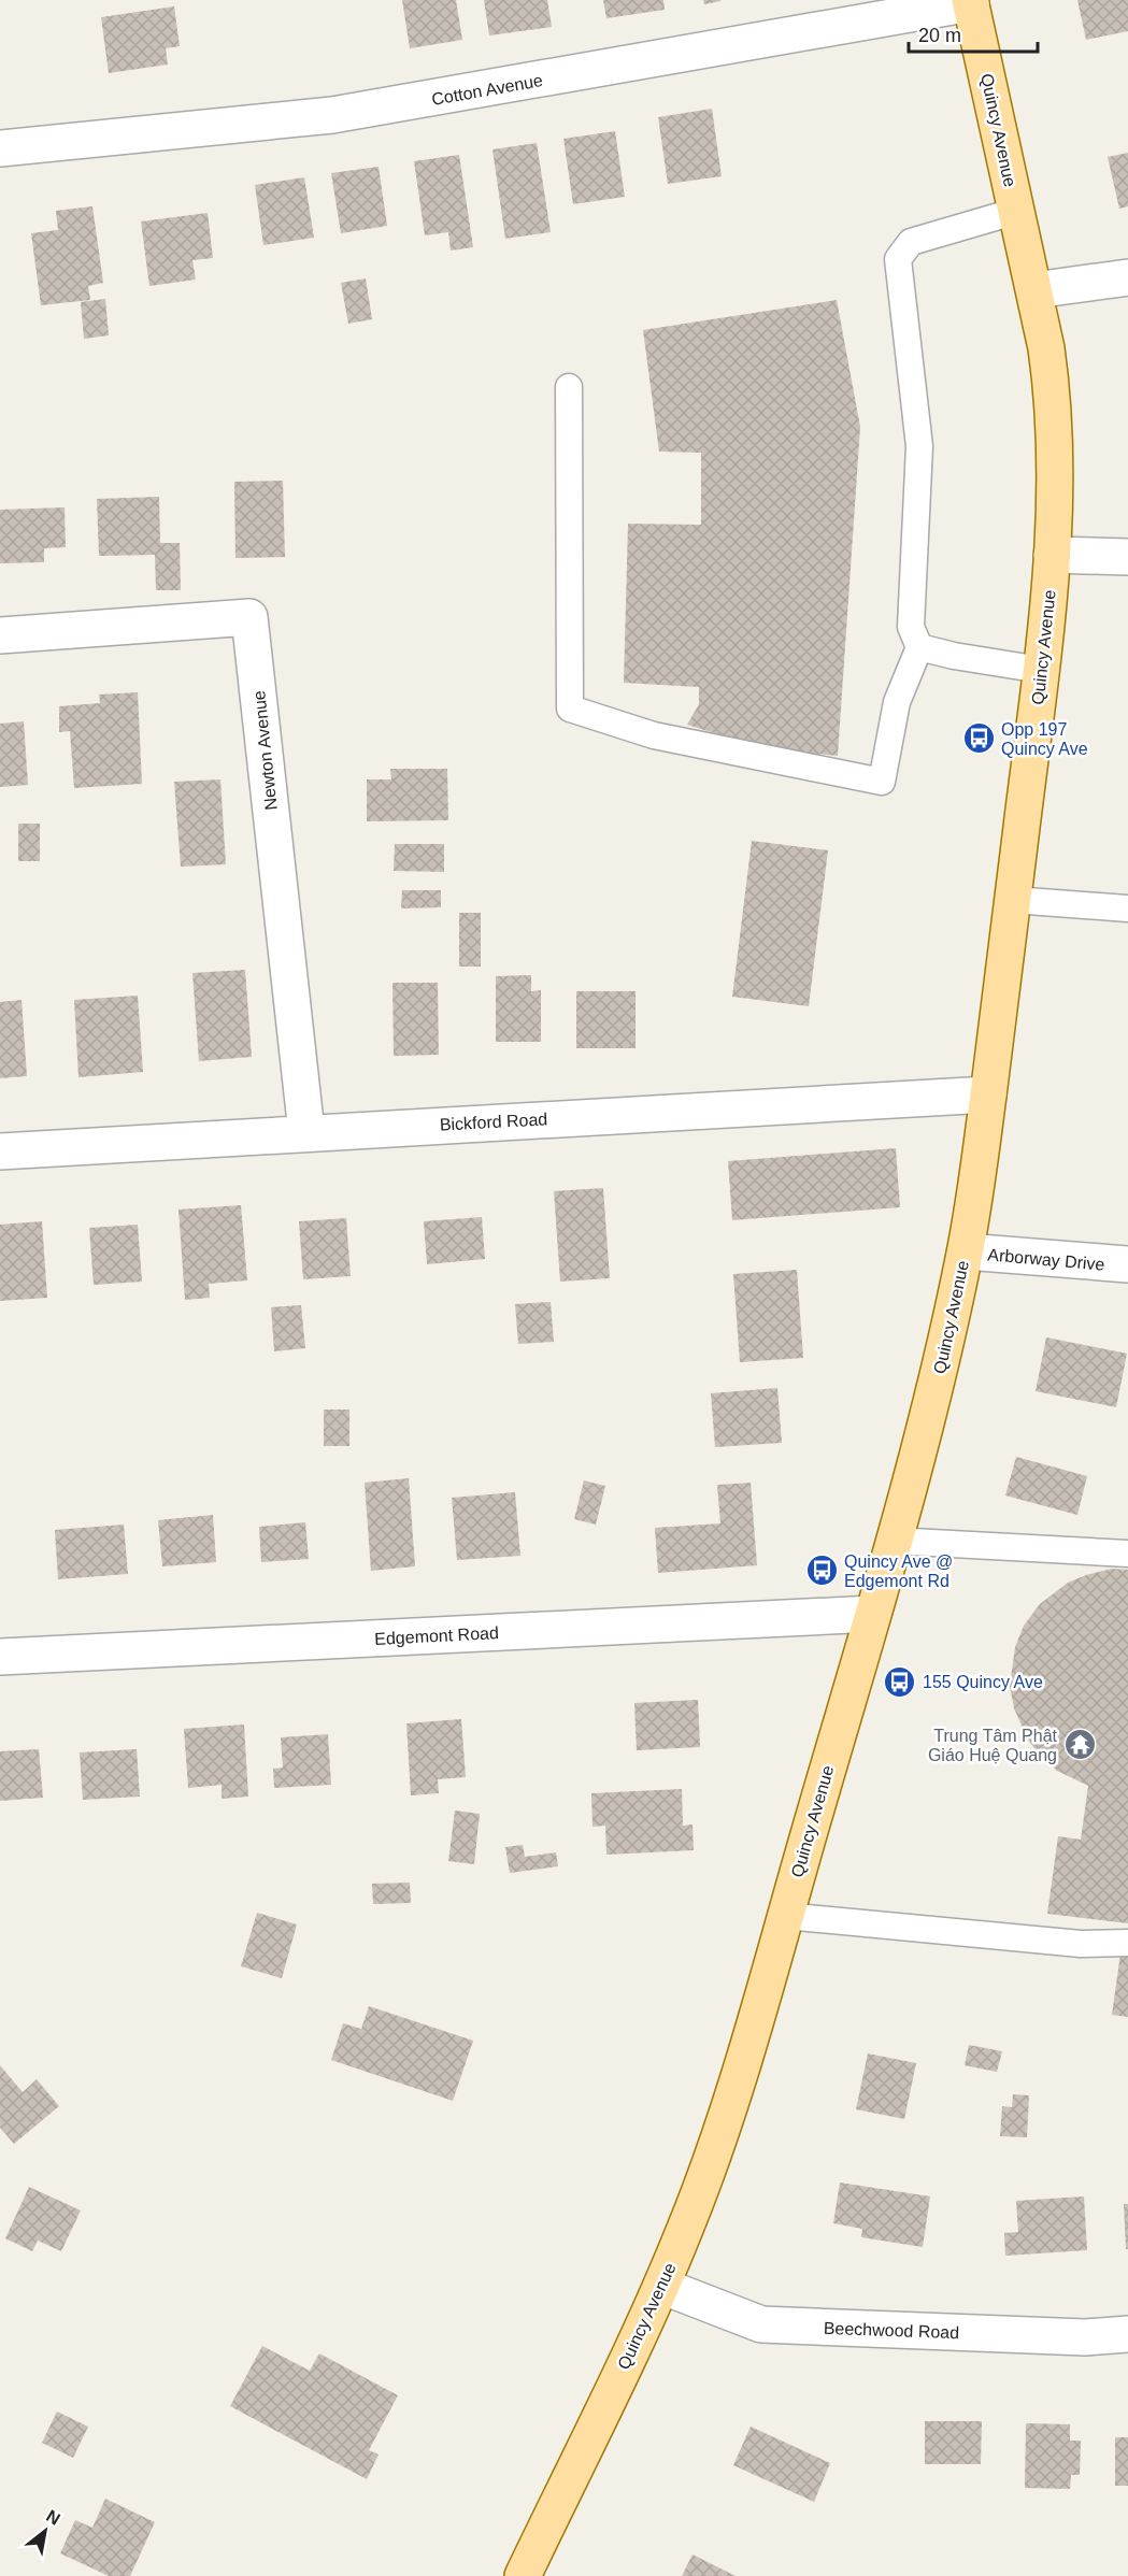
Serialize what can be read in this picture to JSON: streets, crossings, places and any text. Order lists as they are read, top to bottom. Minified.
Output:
{"streets":{"main road":["Quincy Avenue"],"street":["Cotton Avenue","Newton Avenue","Bickford Road","Arborway Drive","Edgemont Road","Beechwood Road"]},"crossings":[["Cotton Avenue","Quincy Avenue"],["Quincy Avenue","Bickford Road"],["Quincy Avenue","Arborway Drive"],["Quincy Avenue","Edgemont Road"],["Quincy Avenue","Beechwood Road"],["Newton Avenue","Bickford Road"]],"places":{"bus stop":["Opp 197 Quincy Ave","Quincy Ave @ Edgemont Rd","155 Quincy Ave"],"temple":["Trung Tâm Phật Giáo Huệ Quang"]},"scale_bar":"20 m","north":"top right"}
